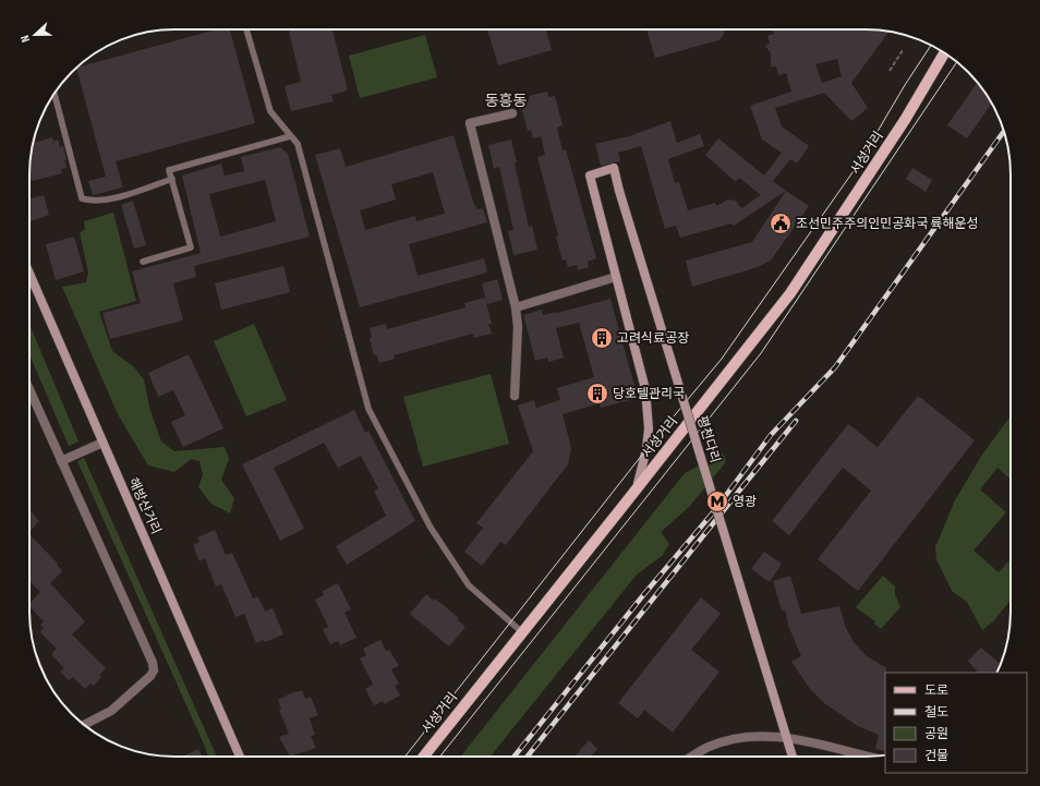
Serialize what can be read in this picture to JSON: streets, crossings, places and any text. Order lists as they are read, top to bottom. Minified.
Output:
{"streets":{"main road":["서성거리"],"street":["평천다리","해방산거리"]},"districts":["동흥동"],"places":{"public building":["조선민주주의인민공화국 륙해운성"],"building":["고려식료공장","당호텔관리국"],"metro station":["영광"]},"legend":["도로","철도","공원","건물"],"north":"left"}
